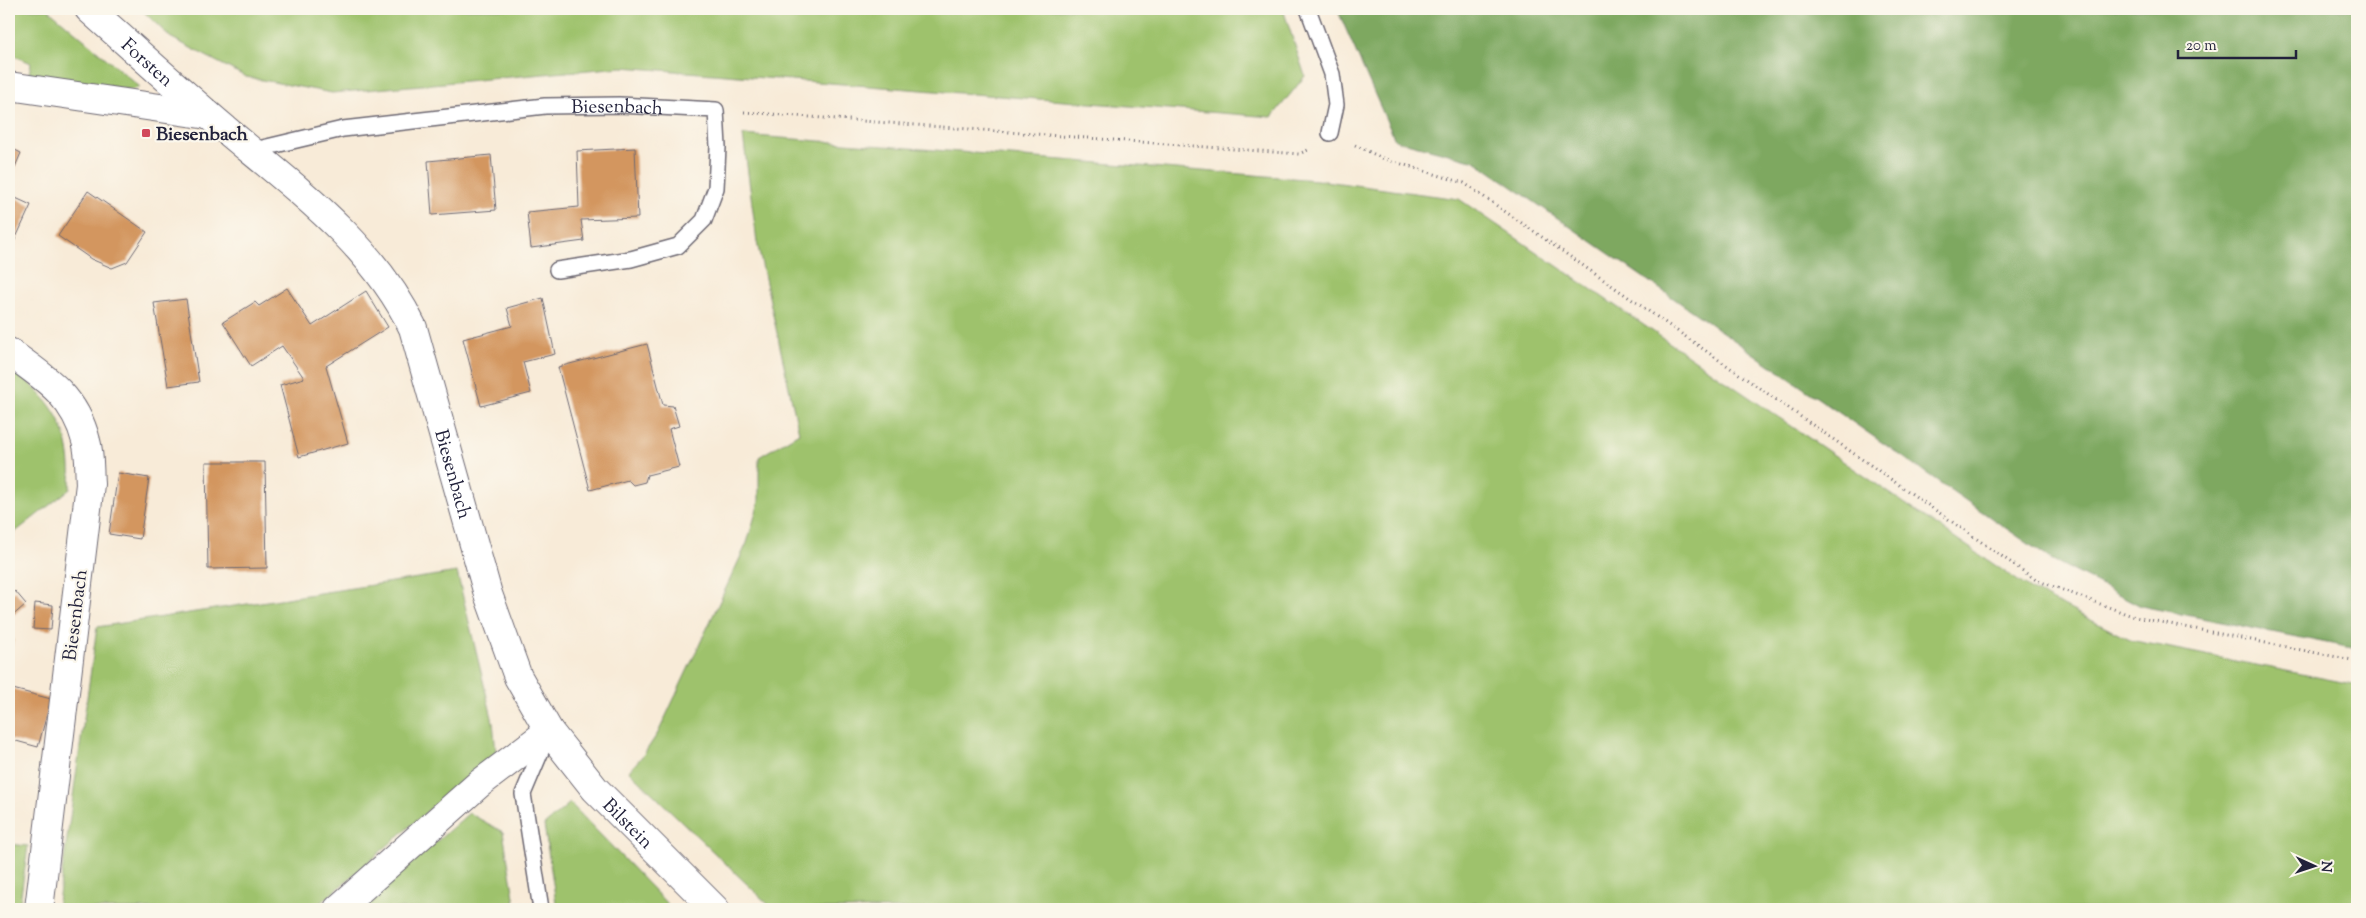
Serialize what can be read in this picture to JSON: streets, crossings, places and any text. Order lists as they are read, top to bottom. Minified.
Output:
{"streets":{"street":["Forsten","Biesenbach","Bilstein"]},"crossings":[["Forsten","Biesenbach"],["Biesenbach","Bilstein"]],"places":{"transit":["Biesenbach"]},"scale_bar":"20 m","north":"right"}
